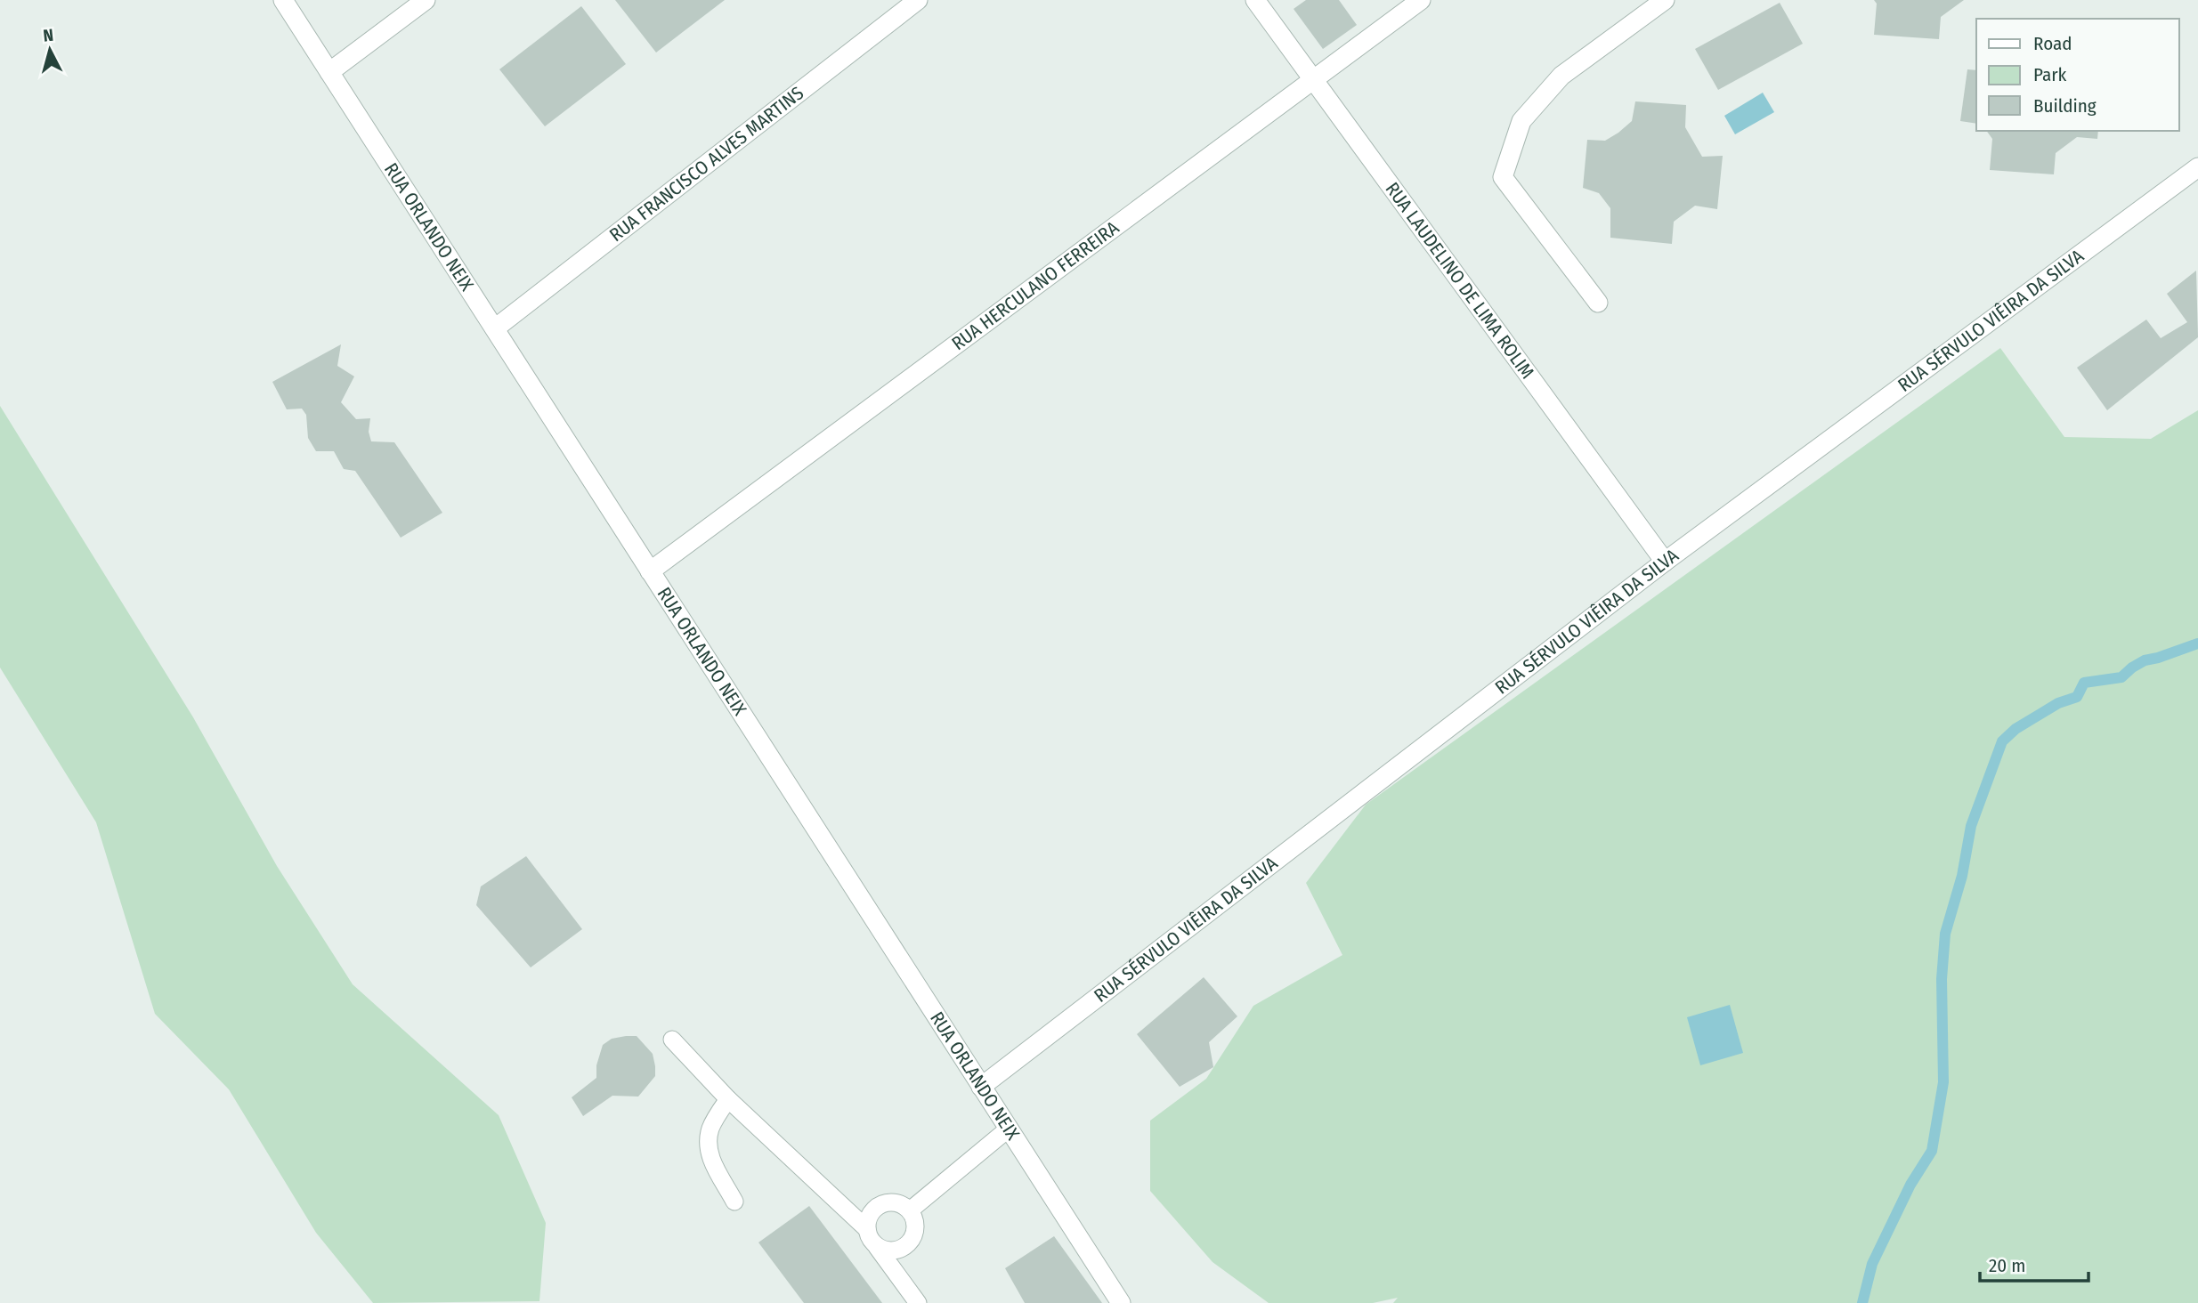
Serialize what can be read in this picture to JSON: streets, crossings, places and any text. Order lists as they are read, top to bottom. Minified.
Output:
{"streets":{"street":["RUA FRANCISCO ALVES MARTINS","RUA ORLANDO NEIX","RUA LAUDELINO DE LIMA ROLIM","RUA HERCULANO FERREIRA","RUA SÉRVULO VIÊIRA DA SILVA"]},"crossings":[["RUA FRANCISCO ALVES MARTINS","RUA ORLANDO NEIX"],["RUA ORLANDO NEIX","RUA HERCULANO FERREIRA"],["RUA ORLANDO NEIX","RUA SÉRVULO VIÊIRA DA SILVA"],["RUA LAUDELINO DE LIMA ROLIM","RUA HERCULANO FERREIRA"],["RUA LAUDELINO DE LIMA ROLIM","RUA SÉRVULO VIÊIRA DA SILVA"]],"legend":["Road","Park","Building"],"scale_bar":"20 m","north":"top"}
